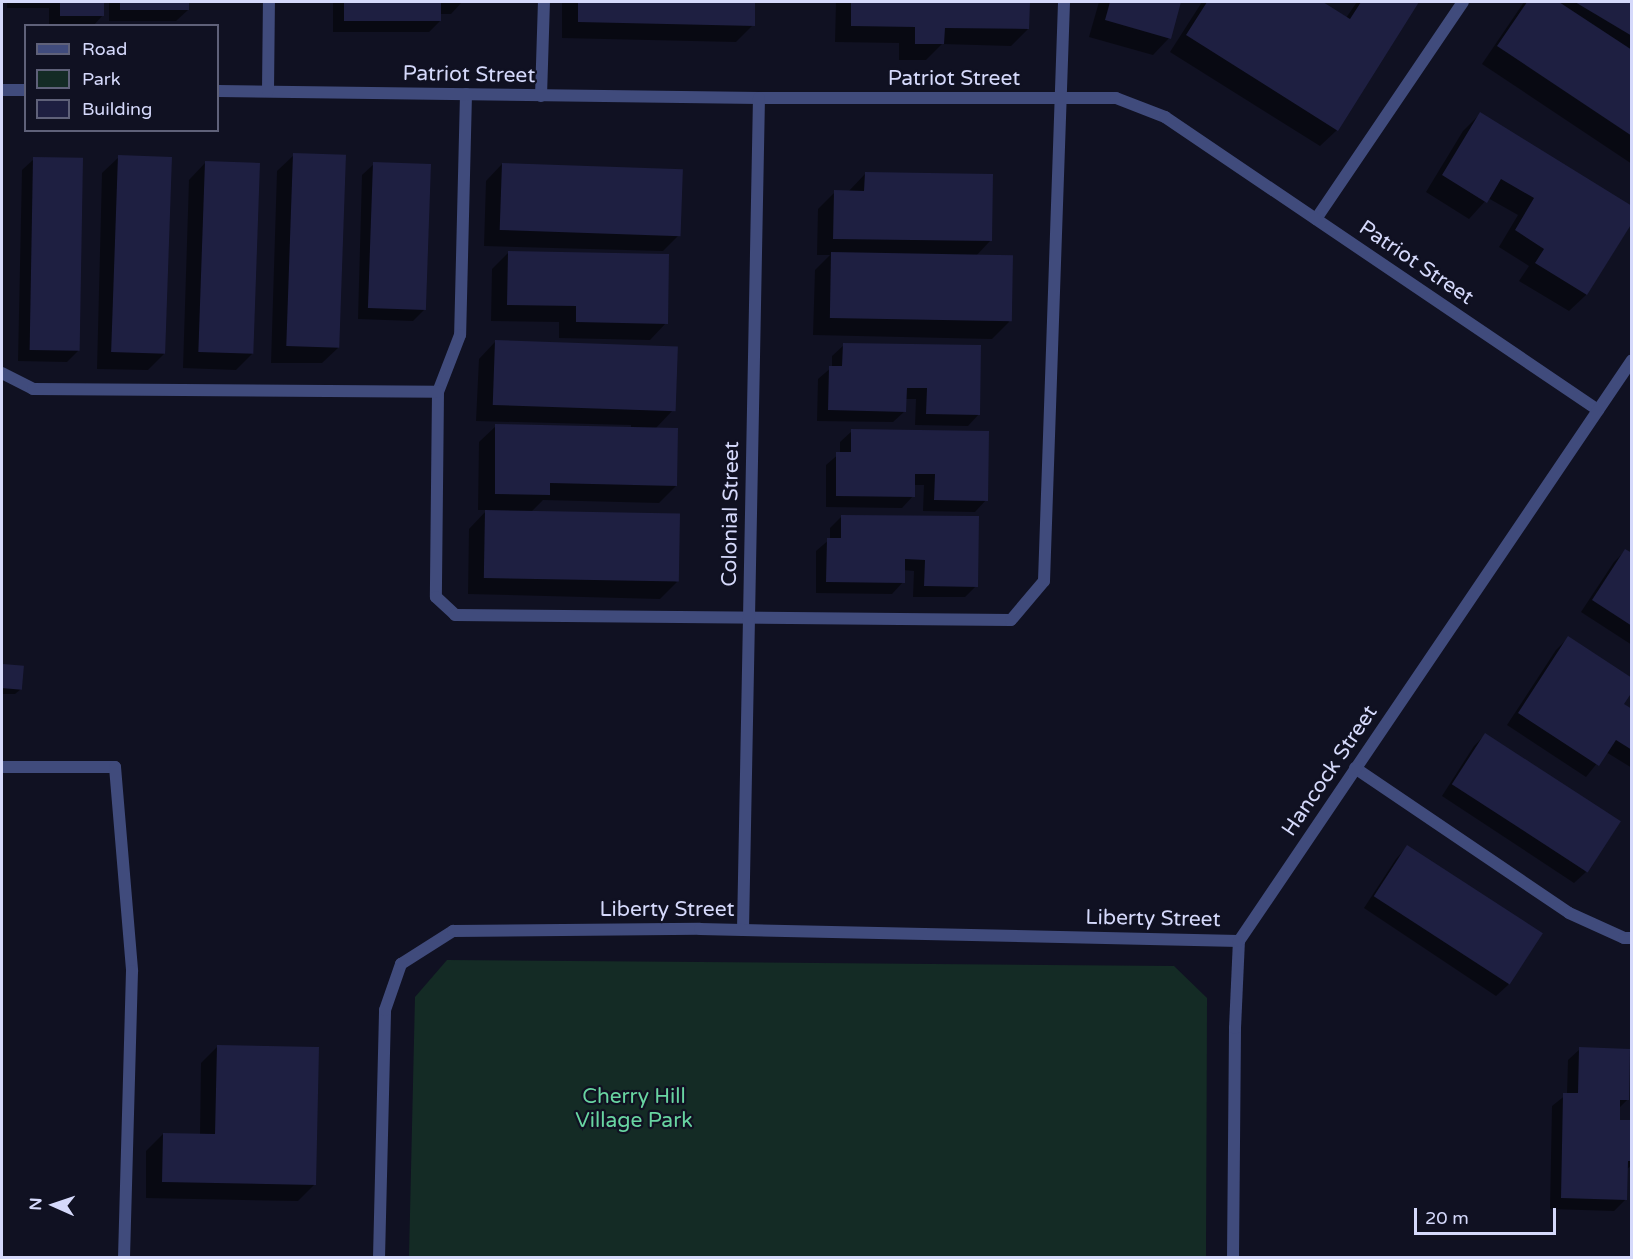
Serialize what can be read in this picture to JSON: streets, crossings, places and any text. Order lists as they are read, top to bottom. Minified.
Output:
{"streets":{"street":["Patriot Street","Colonial Street","Hancock Street","Liberty Street"]},"crossings":[["Patriot Street","Colonial Street"],["Patriot Street","Hancock Street"],["Colonial Street","Liberty Street"],["Hancock Street","Liberty Street"]],"parks":["Cherry Hill Village Park"],"legend":["Road","Park","Building"],"scale_bar":"20 m","north":"left"}
